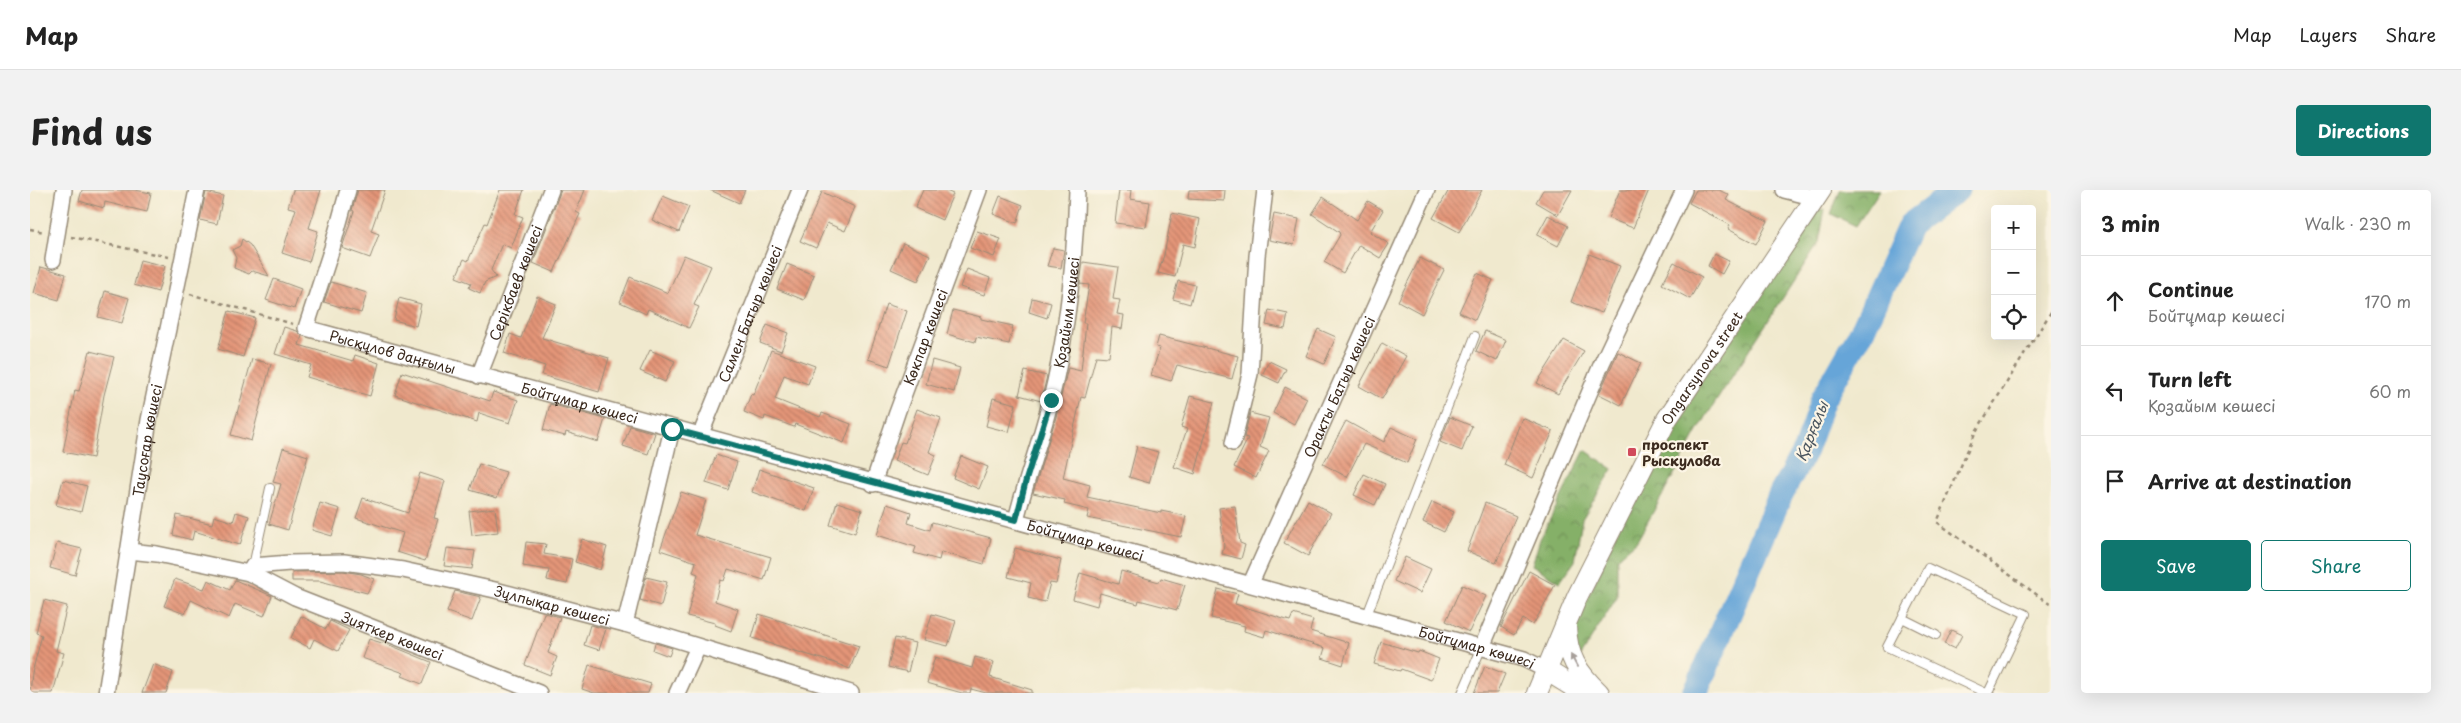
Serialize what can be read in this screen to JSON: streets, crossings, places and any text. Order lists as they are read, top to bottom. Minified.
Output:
{"streets":{"main road":["Ongarsynova street"],"street":["Серікбаев көшесі","Самен Батыр көшесі","Қозайым көшесі","Көкпар көшесі","Рысқұлов даңғылы","Оракты Батыр көшесі","Бойтұмар көшесі","Тауcоғар көшесі","Зұлпықар көшесі","Зияткер көшесі"]},"crossings":[["Серікбаев көшесі","Рысқұлов даңғылы"],["Серікбаев көшесі","Бойтұмар көшесі"],["Самен Батыр көшесі","Бойтұмар көшесі"],["Қозайым көшесі","Бойтұмар көшесі"],["Көкпар көшесі","Бойтұмар көшесі"],["Рысқұлов даңғылы","Бойтұмар көшесі"],["Ongarsynova street","Бойтұмар көшесі"],["Оракты Батыр көшесі","Бойтұмар көшесі"],["Зұлпықар көшесі","Зияткер көшесі"]],"water":["Қарғалы"],"places":{"transit":["проспект Рыскулова"]},"page":{"header":"Map","nav":["Map","Layers","Share"],"title":"Find us","buttons":["Directions",["Save","Share"]],"heading":["3 min","Walk · 230 m"],"map_buttons":["+","−"],"list":[["Continue","Бойтұмар көшесі","170 m"],["Turn left","Қозайым көшесі","60 m"],"Arrive at destination"]}}
